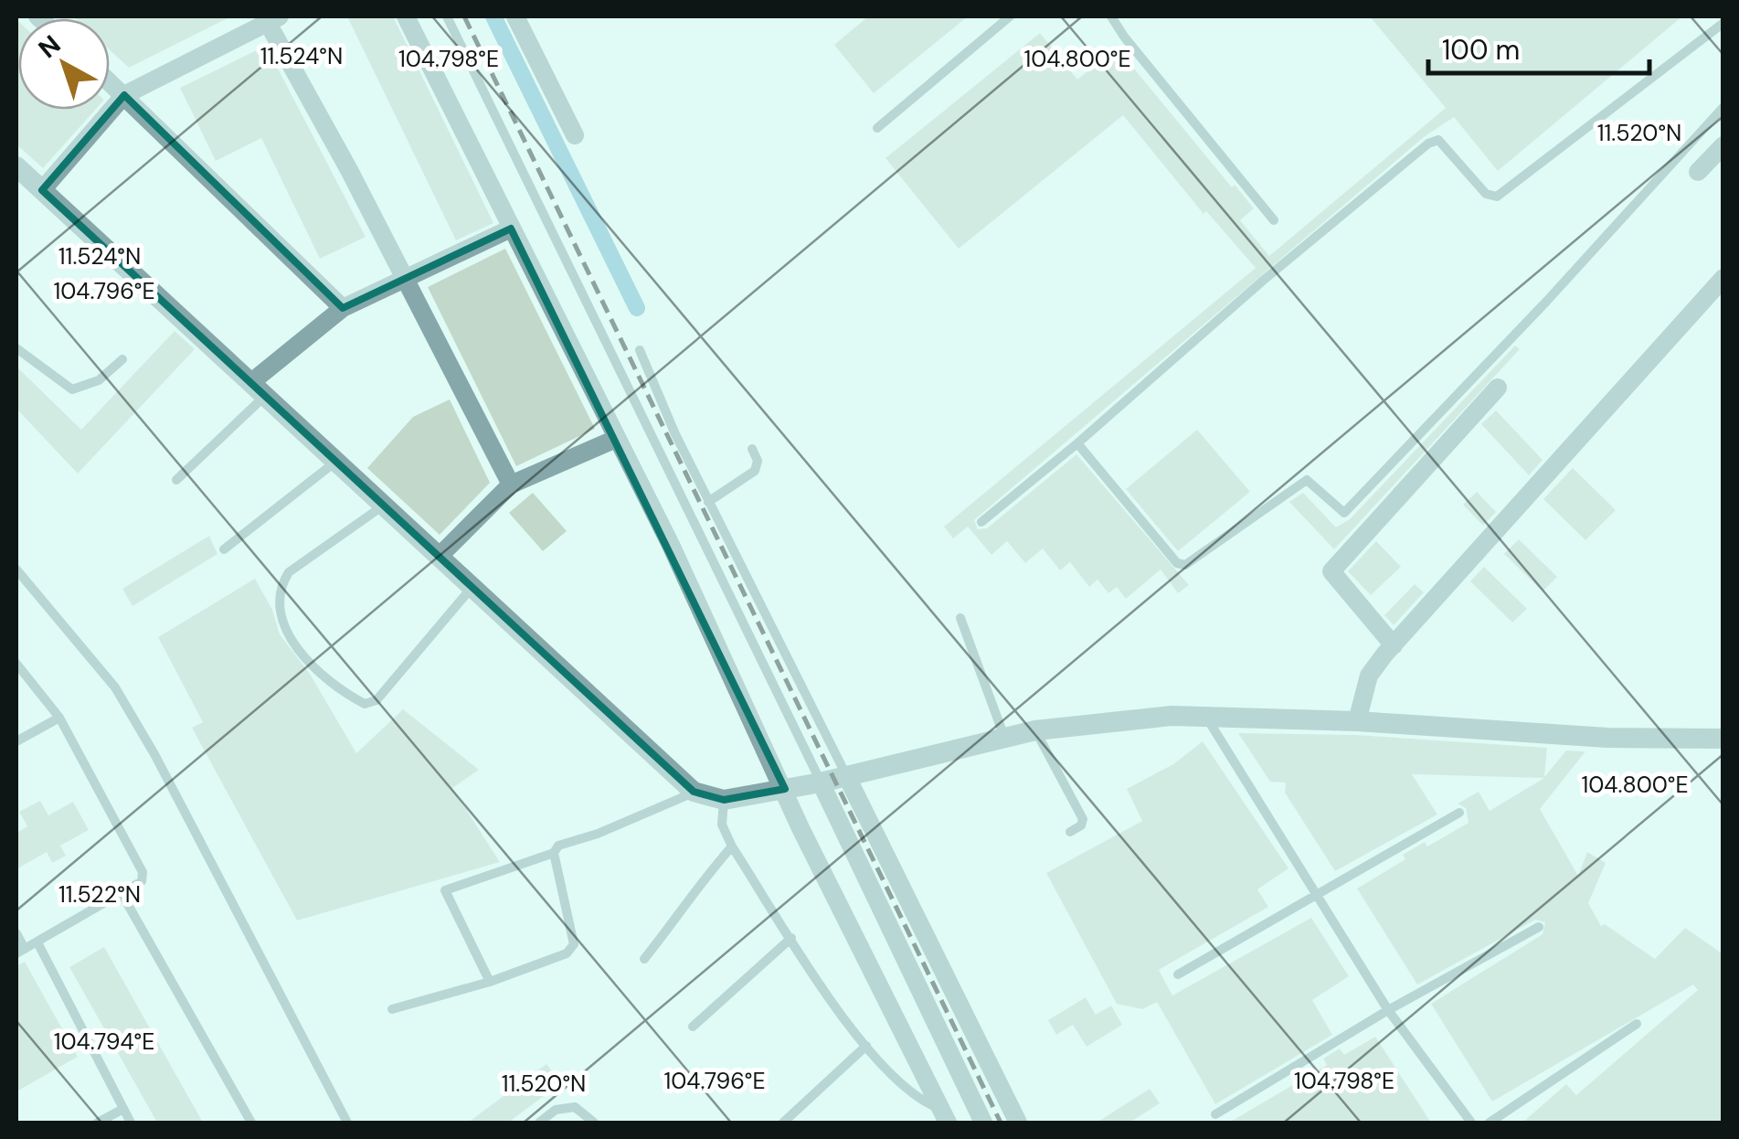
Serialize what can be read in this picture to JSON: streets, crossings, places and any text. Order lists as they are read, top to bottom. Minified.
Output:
{"scale_bar":"100 m","north":"top left","coordinates":["11.524°N","104.798°E","104.800°E","11.520°N","104.796°E","11.522°N","104.794°E"]}
